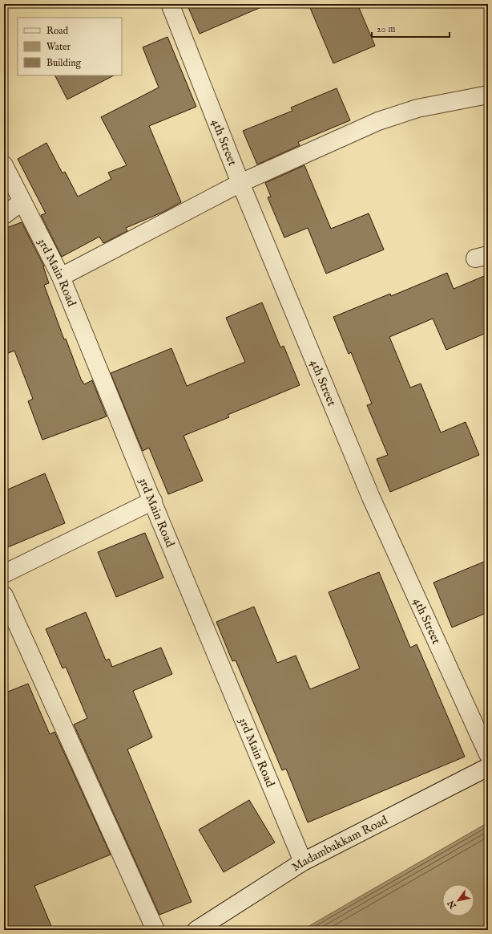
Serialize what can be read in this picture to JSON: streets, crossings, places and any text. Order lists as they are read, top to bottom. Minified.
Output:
{"streets":{"street":["4th Street","3rd Main Road","Madambakkam Road"]},"crossings":[["3rd Main Road","Madambakkam Road"]],"legend":["Road","Water","Building"],"scale_bar":"20 m","north":"bottom left"}
